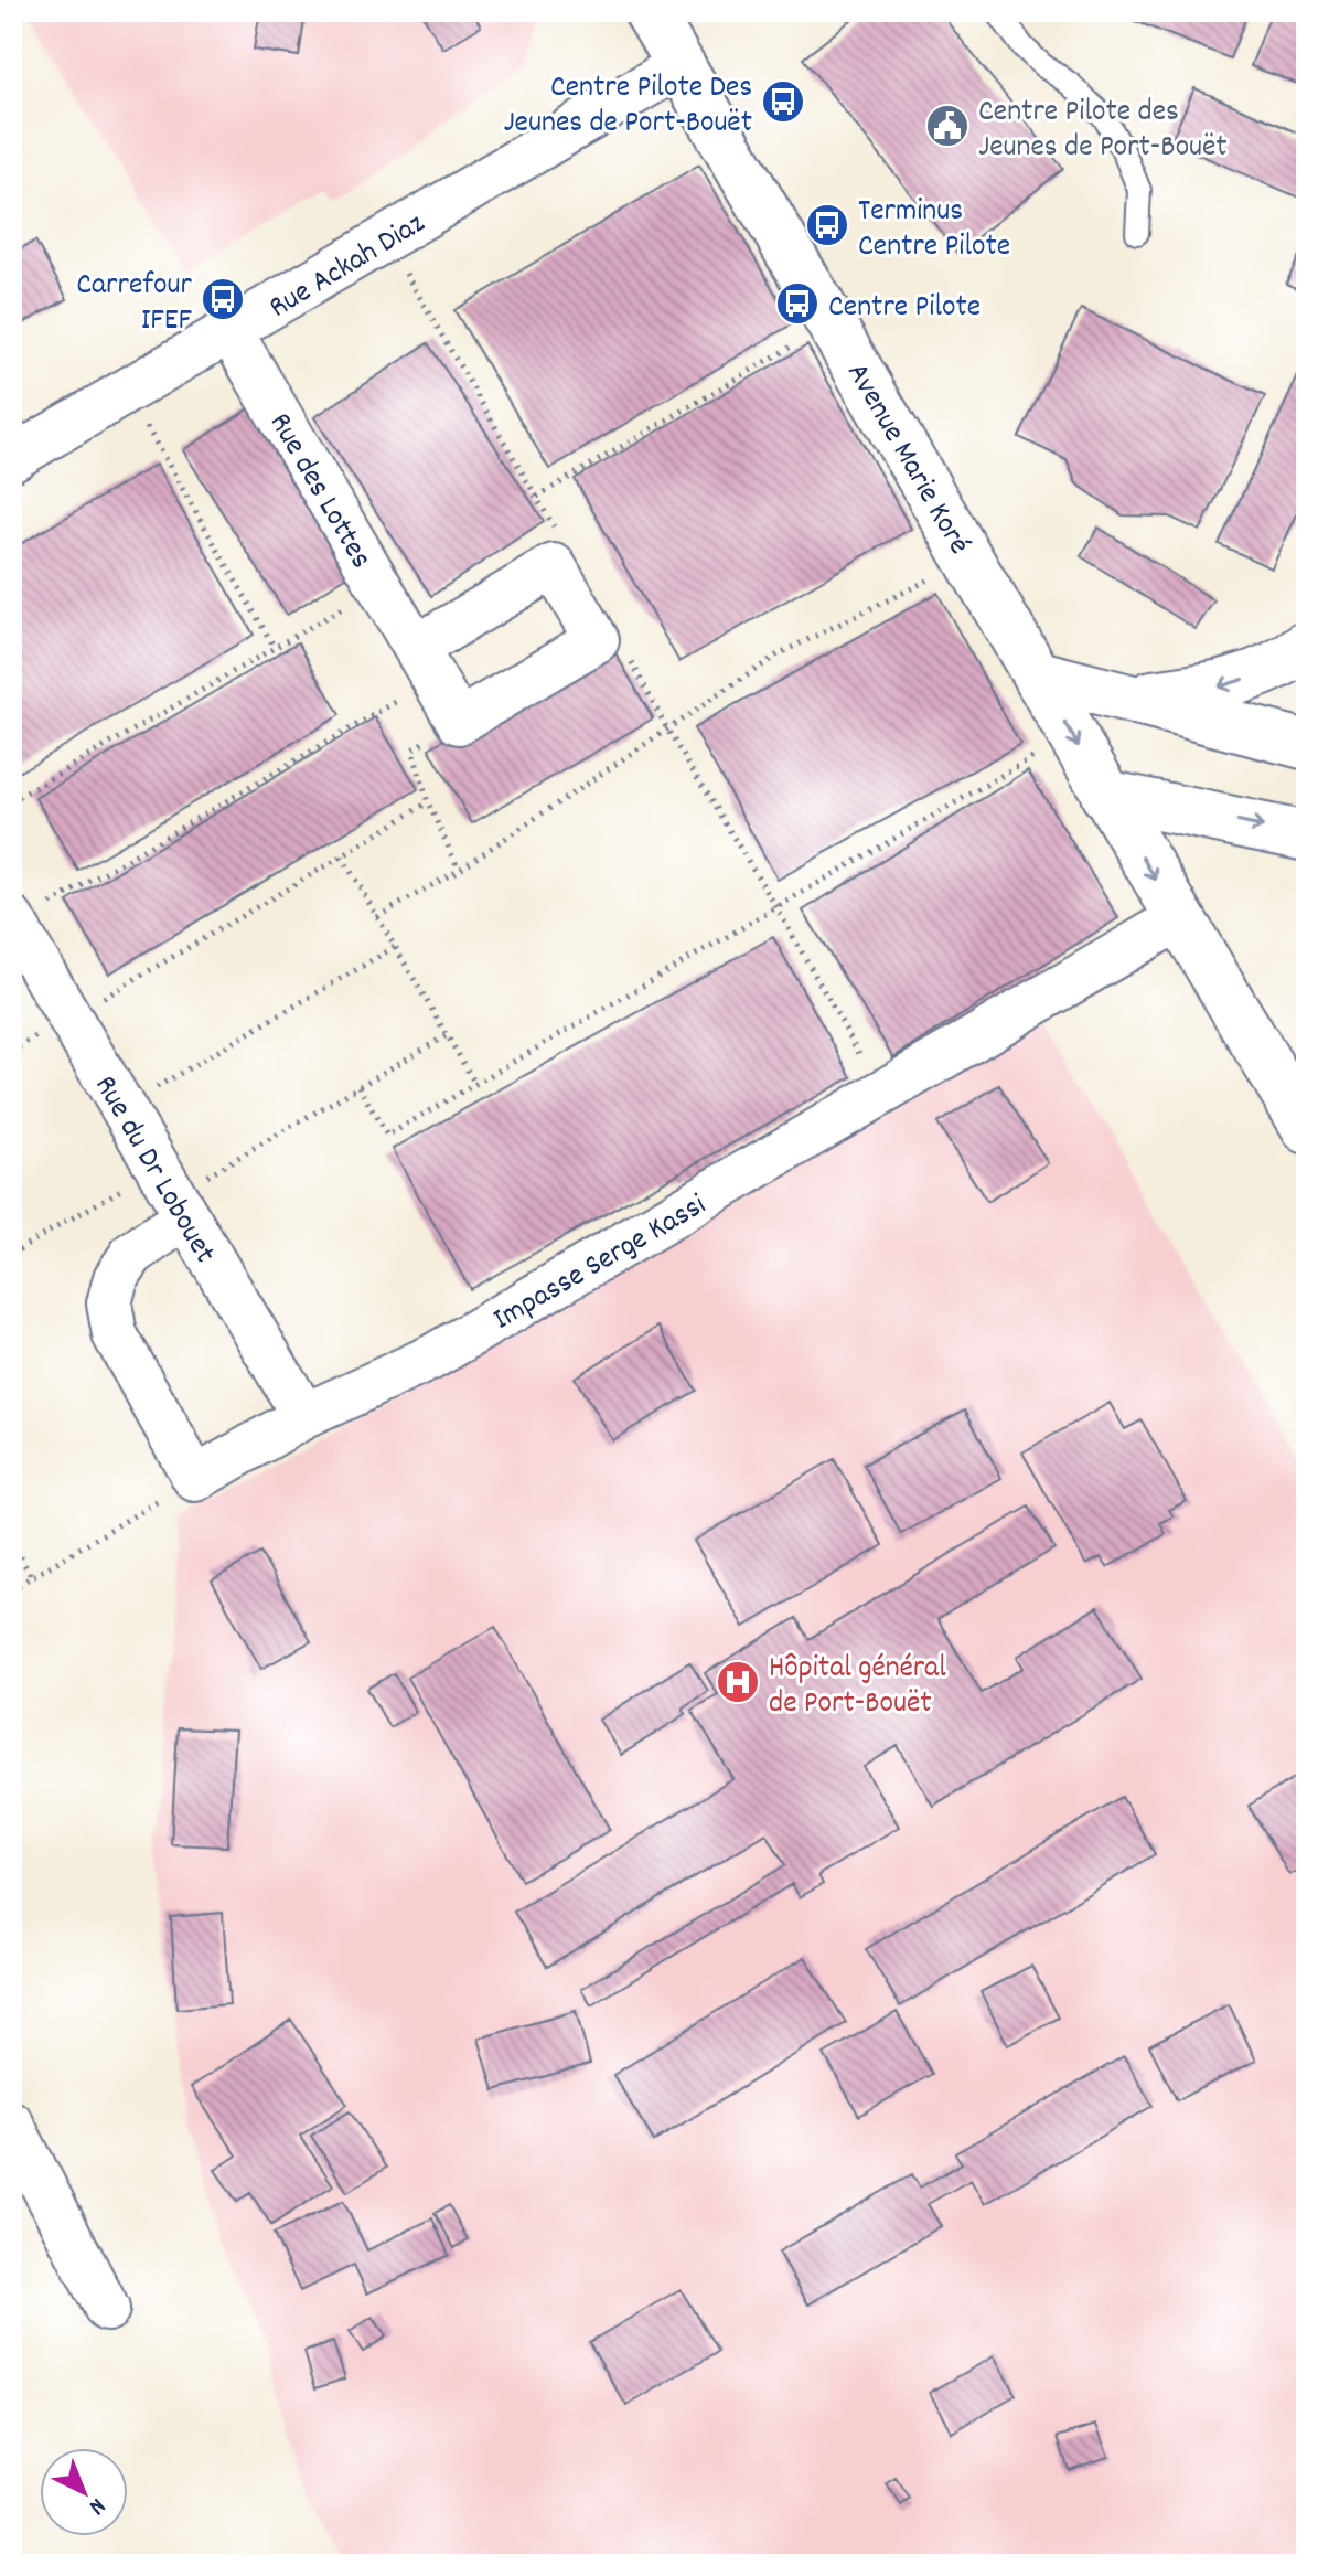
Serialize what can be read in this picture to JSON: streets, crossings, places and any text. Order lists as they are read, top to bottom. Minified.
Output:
{"streets":{"main road":["Avenue Marie Koré"],"street":["Rue Ackah Diaz","Rue des Lottes","Rue du Dr Lobouet","Impasse Serge Kassi"]},"crossings":[["Rue Ackah Diaz","Avenue Marie Koré"],["Rue Ackah Diaz","Rue des Lottes"],["Avenue Marie Koré","Impasse Serge Kassi"],["Rue du Dr Lobouet","Impasse Serge Kassi"]],"places":{"bus stop":["Centre Pilote Des Jeunes de Port-Bouët","Terminus Centre Pilote","Carrefour IFEF","Centre Pilote"],"public building":["Centre Pilote des Jeunes de Port-Bouët"],"hospital":["Hôpital général de Port-Bouët"]},"north":"bottom right"}
